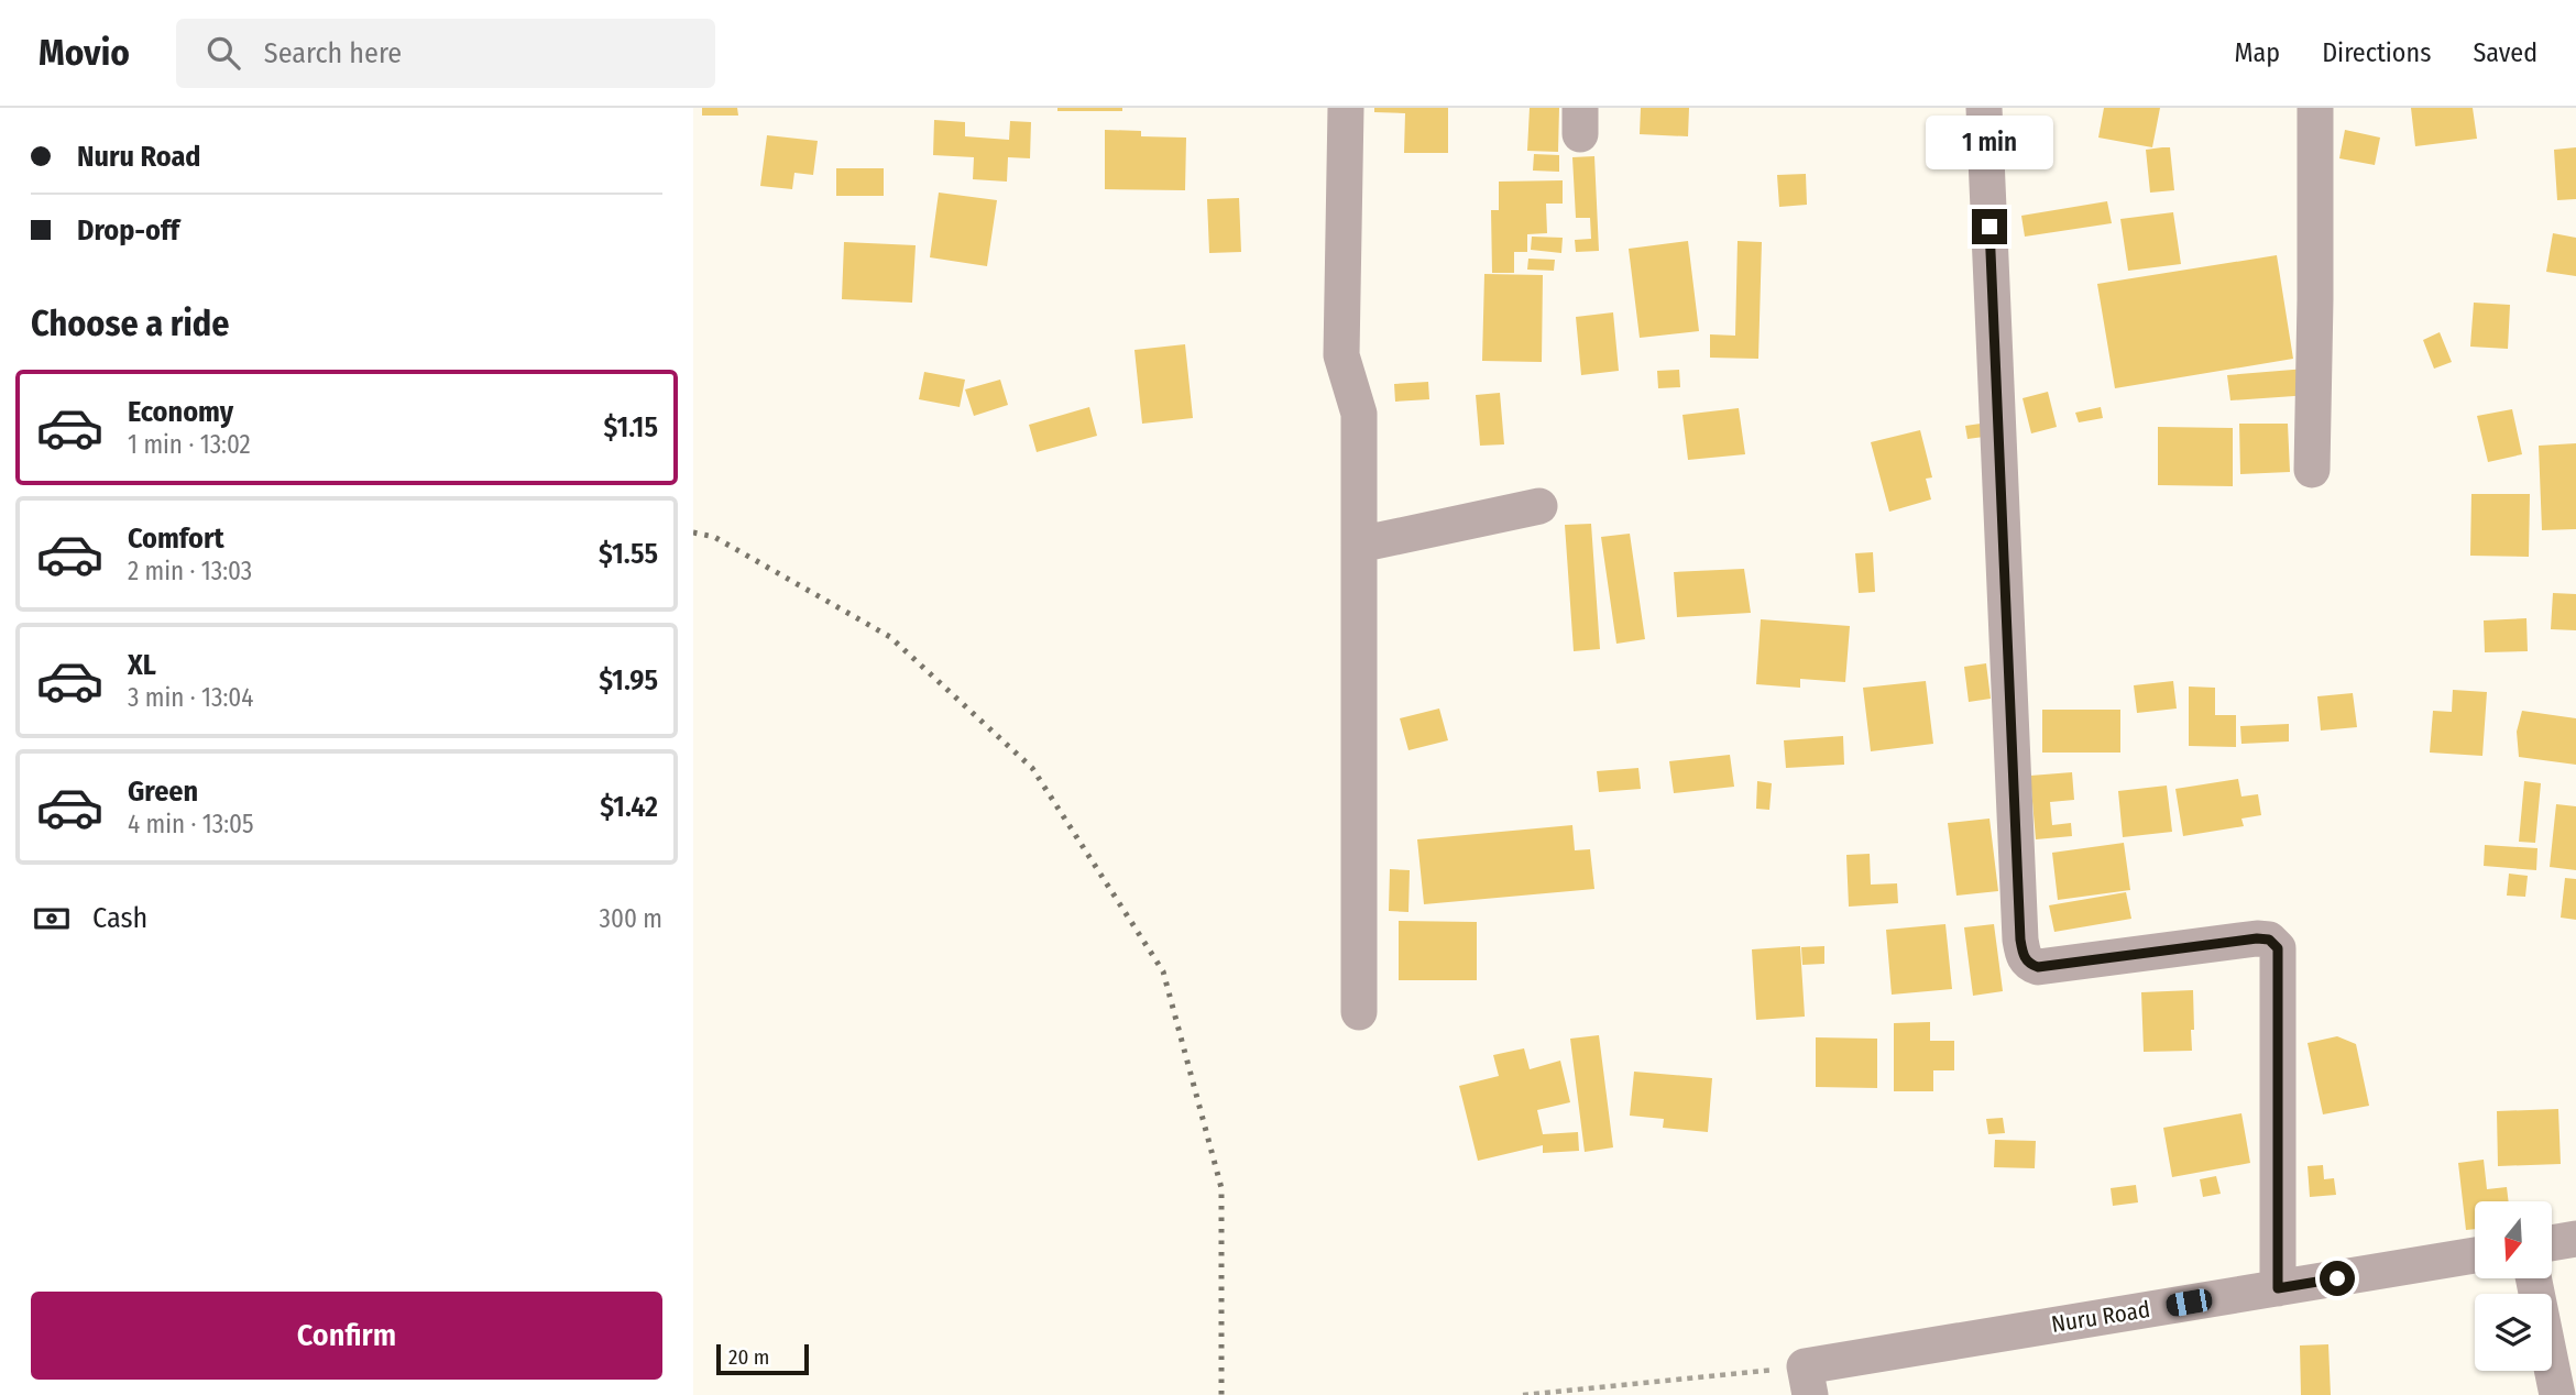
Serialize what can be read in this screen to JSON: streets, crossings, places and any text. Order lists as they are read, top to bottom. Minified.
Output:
{"streets":{"street":["Nuru Road"]},"scale_bar":"20 m","north":"bottom","page":{"header":"Movio","search":"Search here","nav":["Map","Directions","Saved"],"banner":["Nuru Road","Drop-off"],"bubble":"1 min","heading":"Choose a ride","list":[{"name":"Economy","note":"1 min · 13:02","value":"$1.15"},{"name":"Comfort","note":"2 min · 13:03","value":"$1.55"},{"name":"XL","note":"3 min · 13:04","value":"$1.95"},{"name":"Green","note":"4 min · 13:05","value":"$1.42"}],"pay":["Cash","300 m"],"buttons":"Confirm","scale":"20 m"}}
